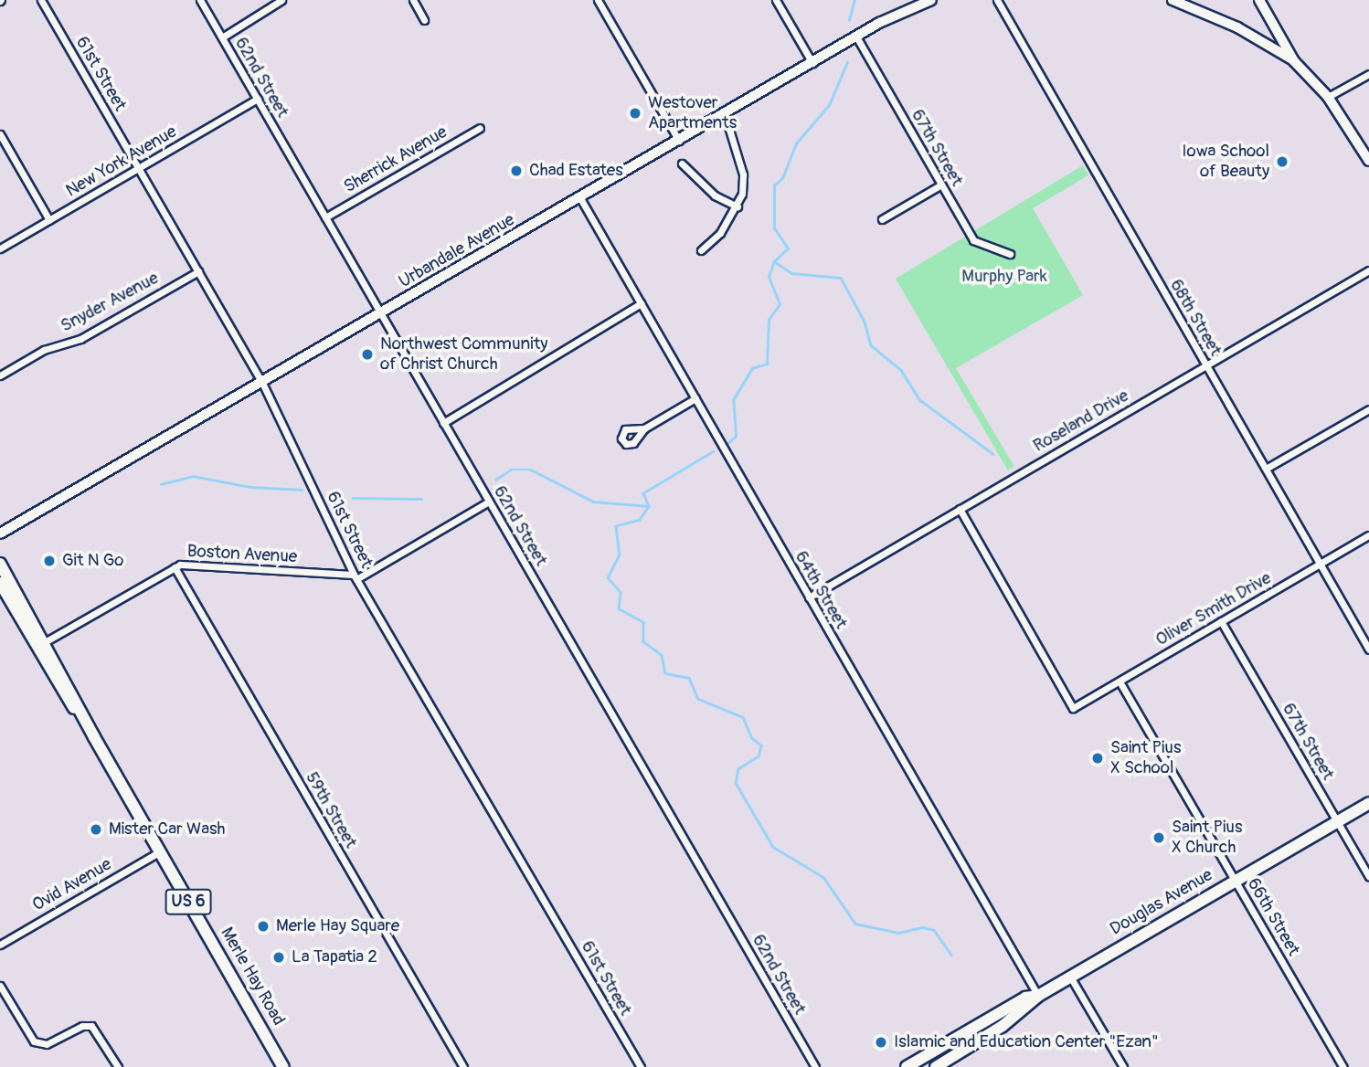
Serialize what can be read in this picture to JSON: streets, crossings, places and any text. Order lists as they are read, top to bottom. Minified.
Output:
{"streets":{"main road":["US 6","Douglas Avenue","Merle Hay Road"],"street":["61st Street","62nd Street","67th Street","Sherrick Avenue","New York Avenue","Urbandale Avenue","Snyder Avenue","68th Street","Roseland Drive","Boston Avenue","64th Street","Oliver Smith Drive","59th Street","Ovid Avenue","66th Street"]},"crossings":[["61st Street","New York Avenue"],["61st Street","Urbandale Avenue"],["61st Street","Snyder Avenue"],["61st Street","Boston Avenue"],["62nd Street","Sherrick Avenue"],["62nd Street","New York Avenue"],["62nd Street","Urbandale Avenue"],["67th Street","Urbandale Avenue"],["67th Street","Oliver Smith Drive"],["67th Street","Douglas Avenue"],["Urbandale Avenue","64th Street"],["68th Street","Roseland Drive"],["68th Street","Oliver Smith Drive"],["Roseland Drive","64th Street"],["Roseland Drive","Oliver Smith Drive"],["Boston Avenue","59th Street"],["Boston Avenue","Merle Hay Road"],["64th Street","Douglas Avenue"],["Oliver Smith Drive","66th Street"],["Ovid Avenue","Merle Hay Road"],["Douglas Avenue","66th Street"]],"parks":["Murphy Park"],"places":["Westover Apartments","Iowa School of Beauty","Chad Estates","Northwest Community of Christ Church","Git N Go","Saint Pius X School","Mister Car Wash","Saint Pius X Church","Merle Hay Square","La Tapatia 2","Islamic and Education Center \"Ezan\""]}
